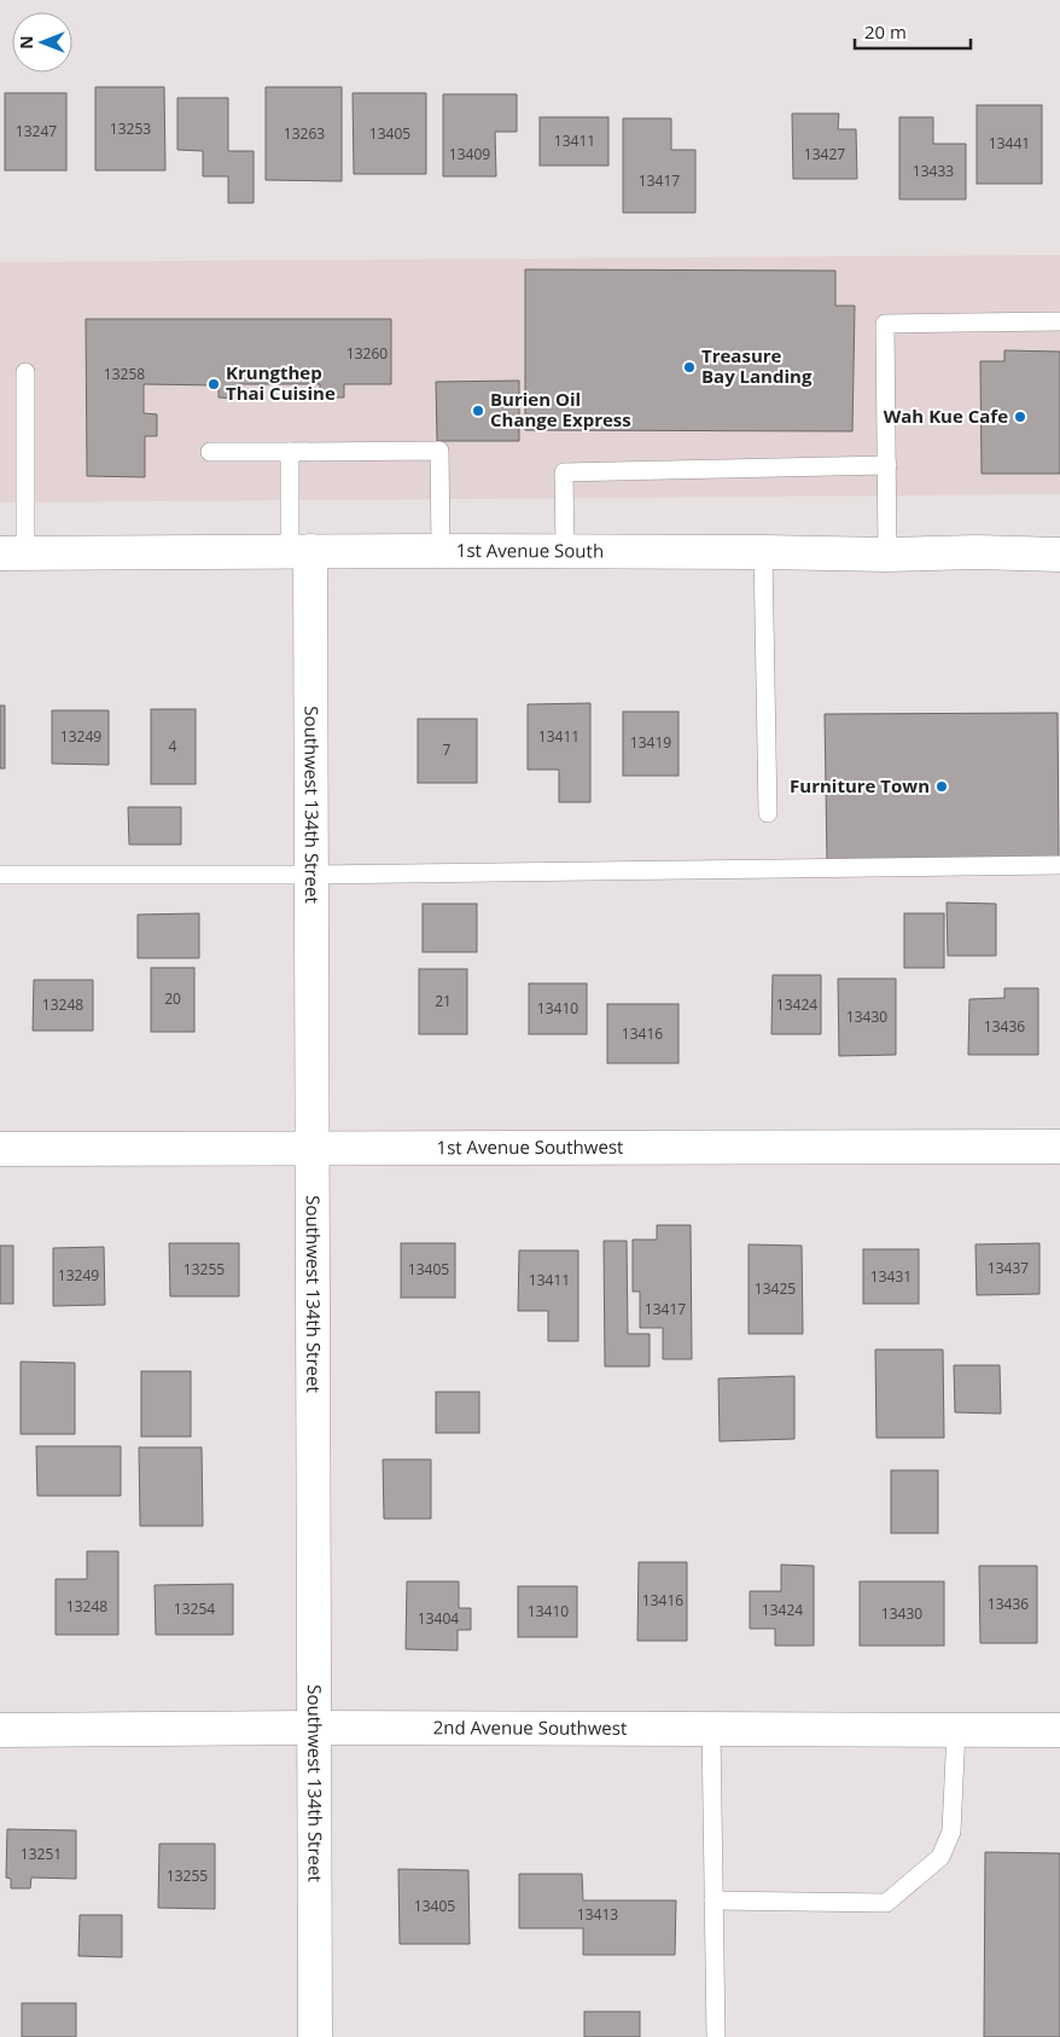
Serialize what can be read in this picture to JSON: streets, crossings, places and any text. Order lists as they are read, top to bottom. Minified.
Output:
{"streets":{"street":["1st Avenue South","Southwest 134th Street","1st Avenue Southwest","2nd Avenue Southwest"]},"crossings":[["1st Avenue South","Southwest 134th Street"],["Southwest 134th Street","1st Avenue Southwest"],["Southwest 134th Street","2nd Avenue Southwest"]],"places":["Treasure Bay Landing","Krungthep Thai Cuisine","Burien Oil Change Express","Wah Kue Cafe","Furniture Town"],"house_numbers":["13253","13247","13263","13405","13411","13441","13409","13427","13433","13417","13260","13258","13249","13411","13419","4","7","20","21","13248","13424","13410","13430","13436","13416","13437","13255","13405","13249","13431","13411","13425","13417","13416","13436","13248","13254","13424","13410","13430","13404","13251","13255","13405","13413"],"scale_bar":"20 m","north":"left"}
